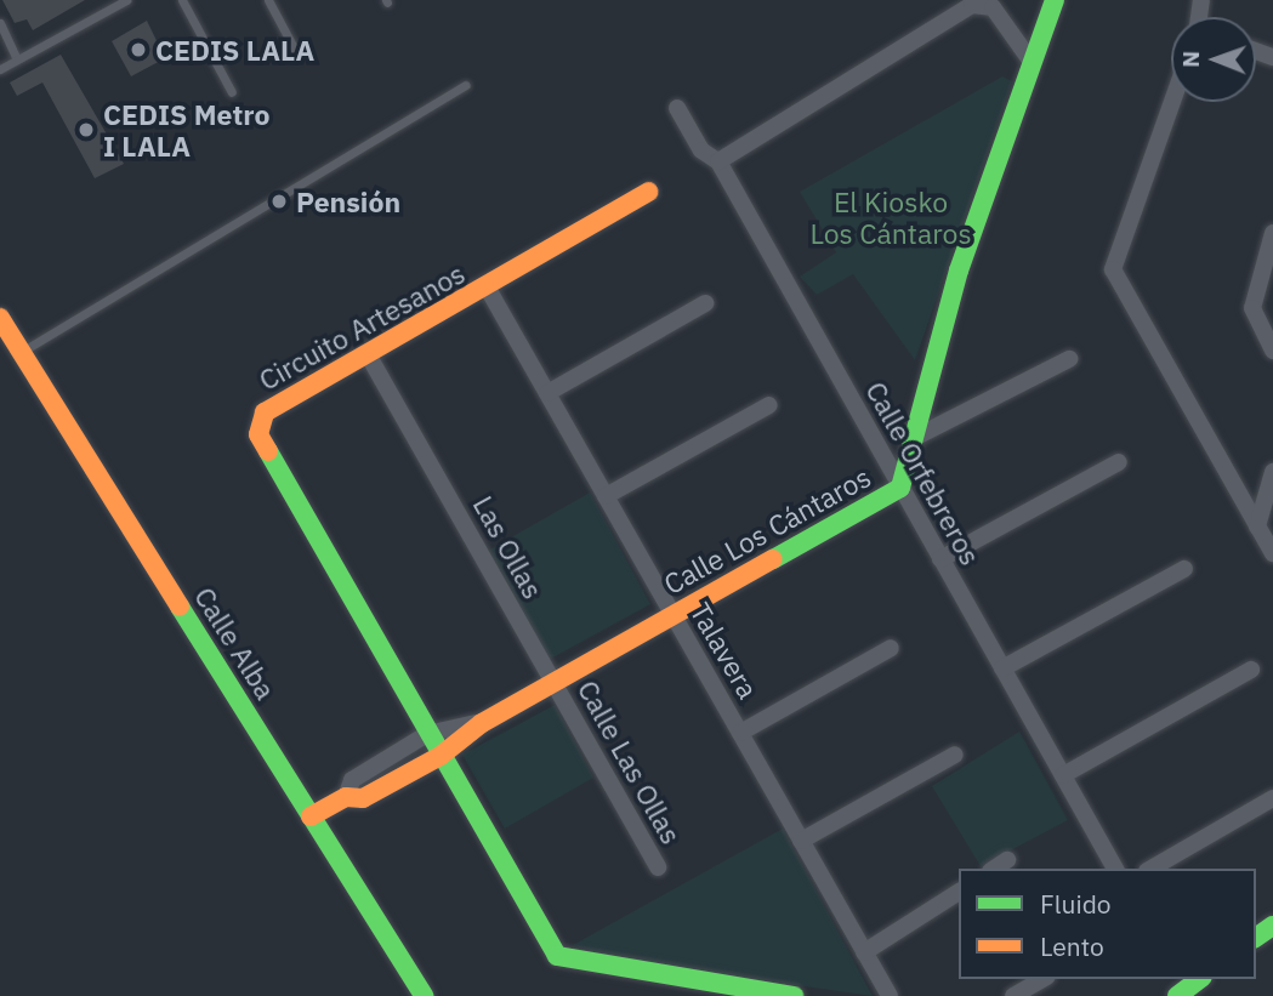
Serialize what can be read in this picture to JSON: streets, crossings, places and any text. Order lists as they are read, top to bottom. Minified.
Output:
{"streets":{"street":["Circuito Artesanos","Calle Orfebreros","Calle Los Cántaros","Las Ollas","Calle Alba","Talavera","Calle Las Ollas"]},"crossings":[["Circuito Artesanos","Calle Los Cántaros"],["Circuito Artesanos","Las Ollas"],["Circuito Artesanos","Talavera"],["Calle Orfebreros","Calle Los Cántaros"],["Calle Los Cántaros","Las Ollas"],["Calle Los Cántaros","Calle Alba"],["Calle Los Cántaros","Talavera"],["Calle Los Cántaros","Calle Las Ollas"],["Las Ollas","Calle Las Ollas"]],"parks":["El Kiosko Los Cántaros"],"places":["CEDIS LALA","CEDIS Metro I LALA","Pensión"],"legend":["Fluido","Lento"],"north":"left"}
